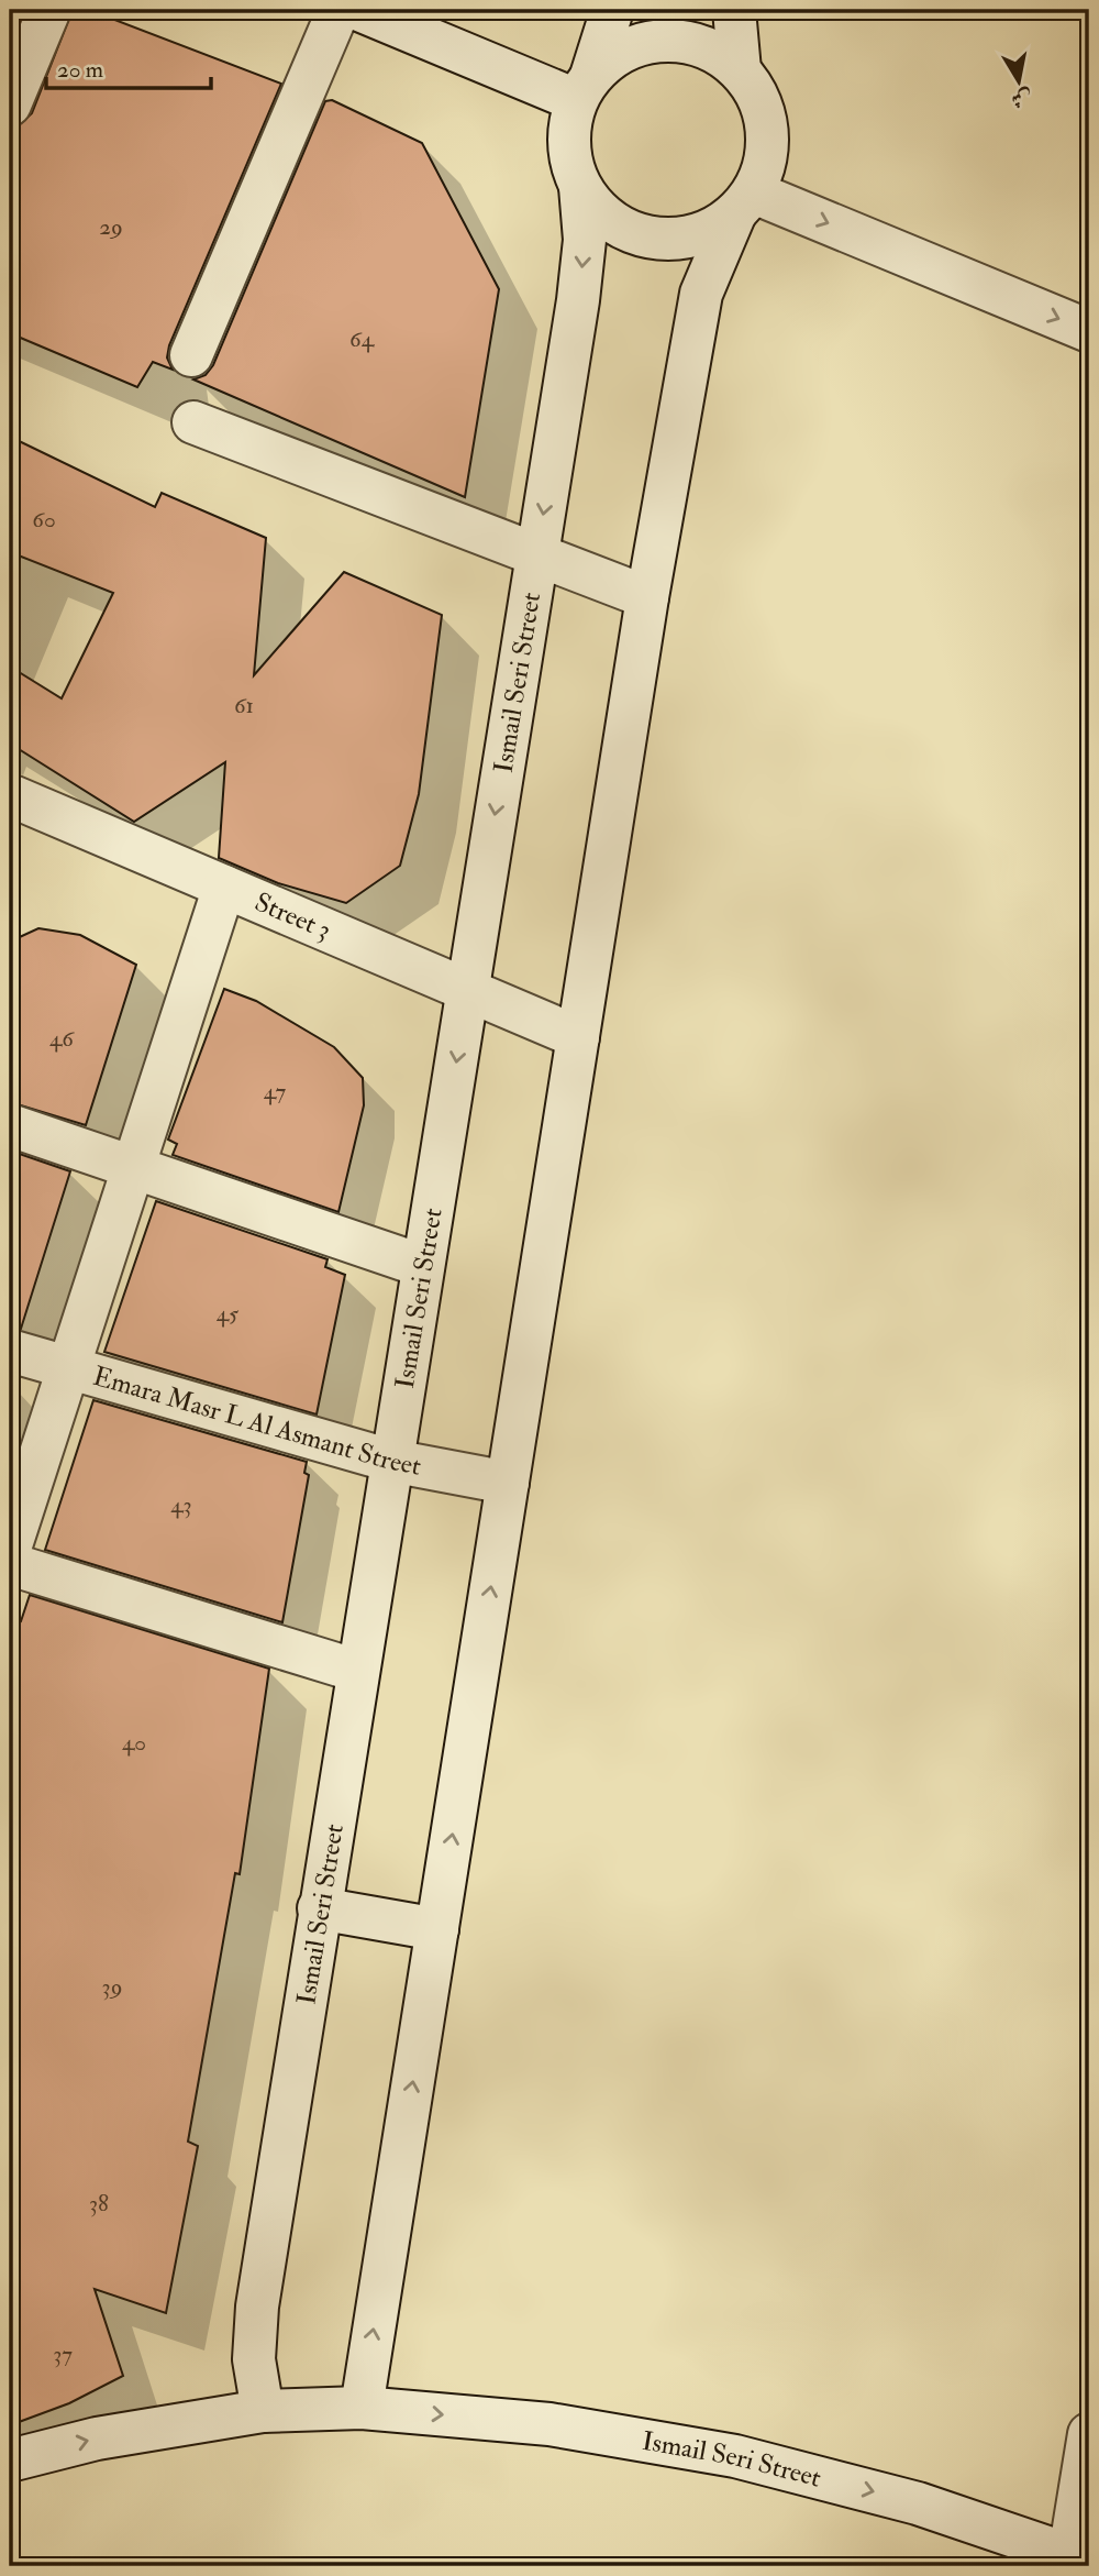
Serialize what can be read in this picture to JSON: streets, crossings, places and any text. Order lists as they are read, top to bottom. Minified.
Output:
{"streets":{"street":["Ismail Seri Street","Street 3","Emara Masr L Al Asmant Street"]},"crossings":[["Ismail Seri Street","Street 3"],["Ismail Seri Street","Emara Masr L Al Asmant Street"]],"house_numbers":["29","64","60","61","46","47","45","43","40","39","38","37"],"scale_bar":"20 m","north":"bottom"}
